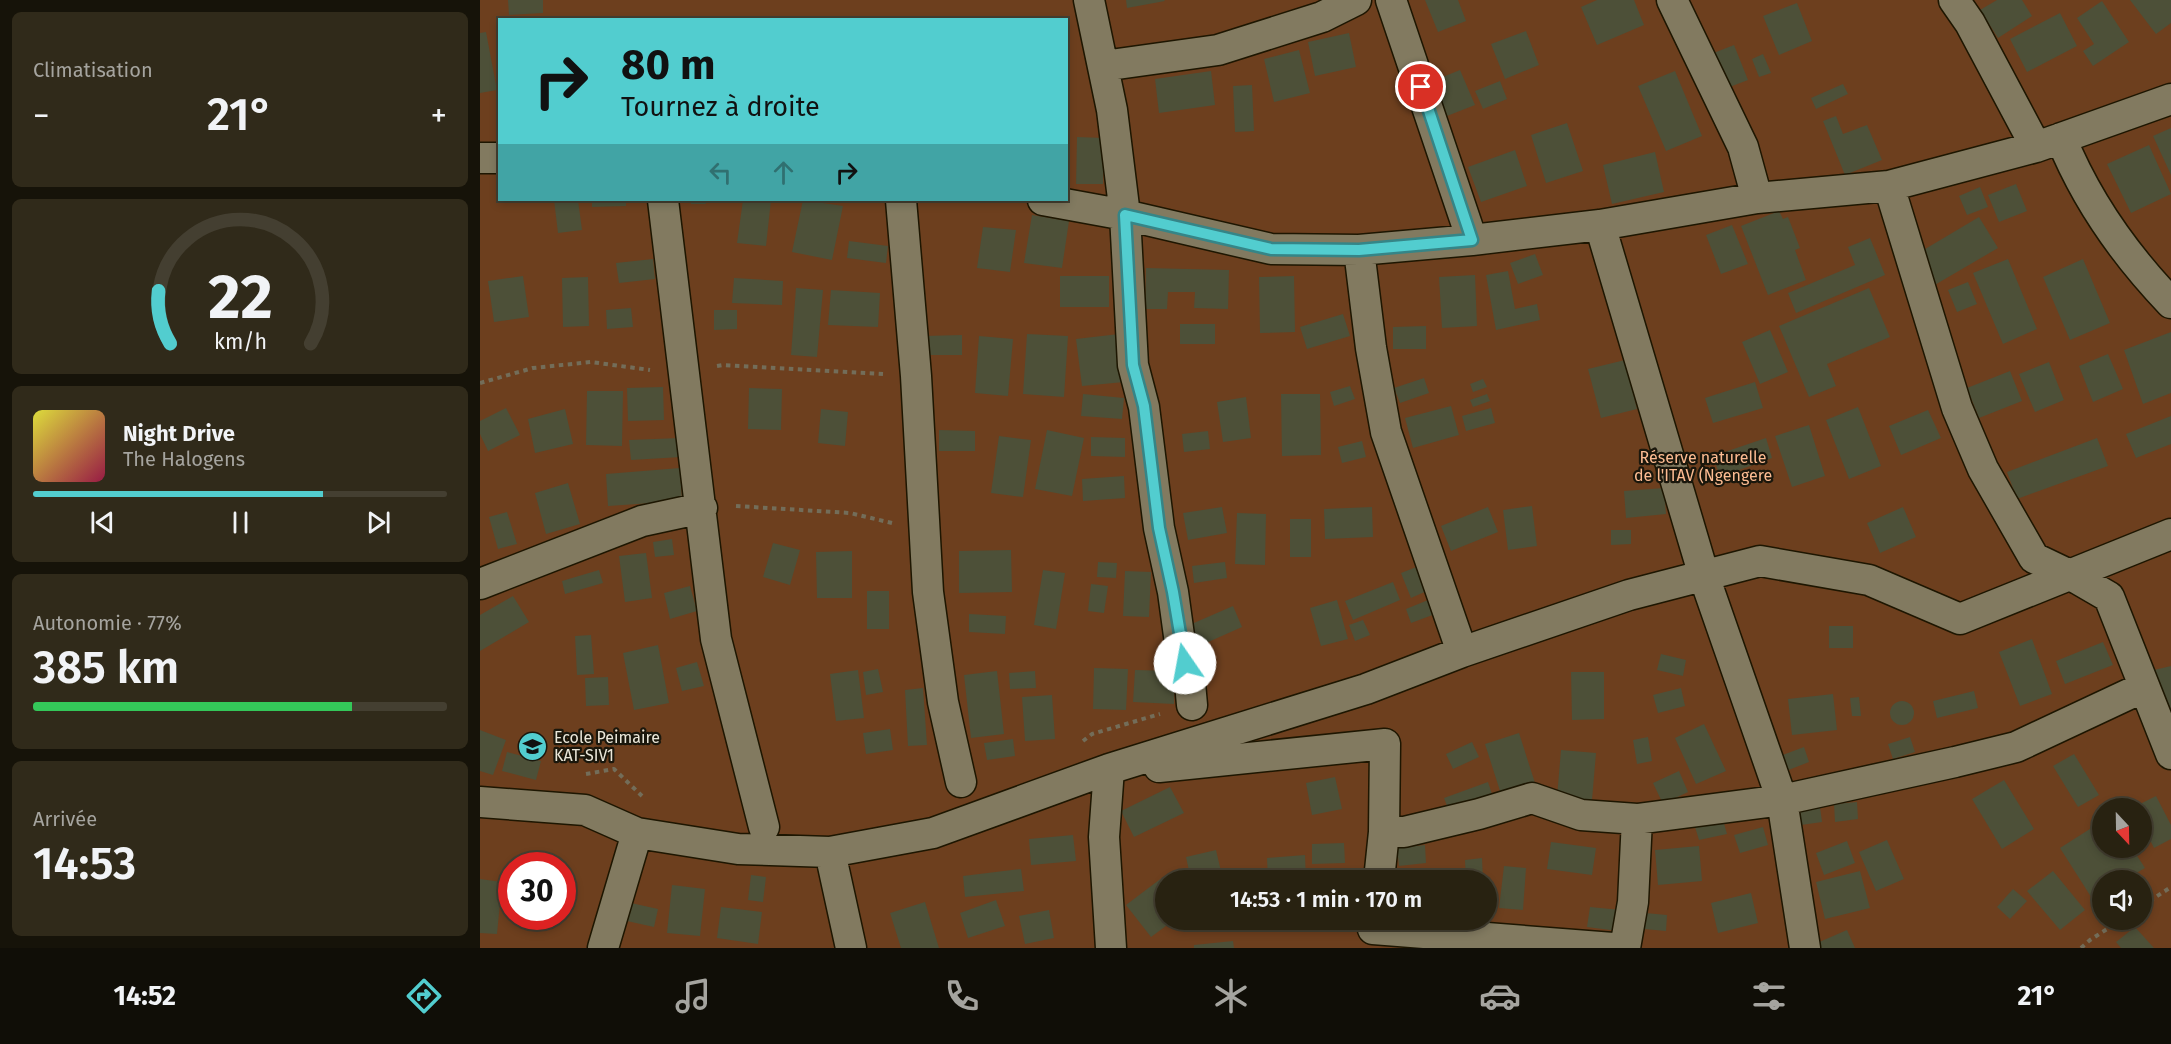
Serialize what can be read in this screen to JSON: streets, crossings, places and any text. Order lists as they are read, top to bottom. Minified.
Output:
{"parks":["Réserve naturelle de l'ITAV (Ngengere"],"places":{"school or university":["Ecole Peimaire KAT-SIV1"]},"north":"bottom","page":{"tile":["Climatisation",["Autonomie · 77%","385 km"],["Arrivée","14:53"]],"turn":["80 m","Tournez à droite"],"heat":["−","21°","+"],"song":["Night Drive","The Halogens"],"limit":"30","trip":"14:53 · 1 min · 170 m","tabs":["14:52","21°"],"gauge":["22","km/h"]}}
